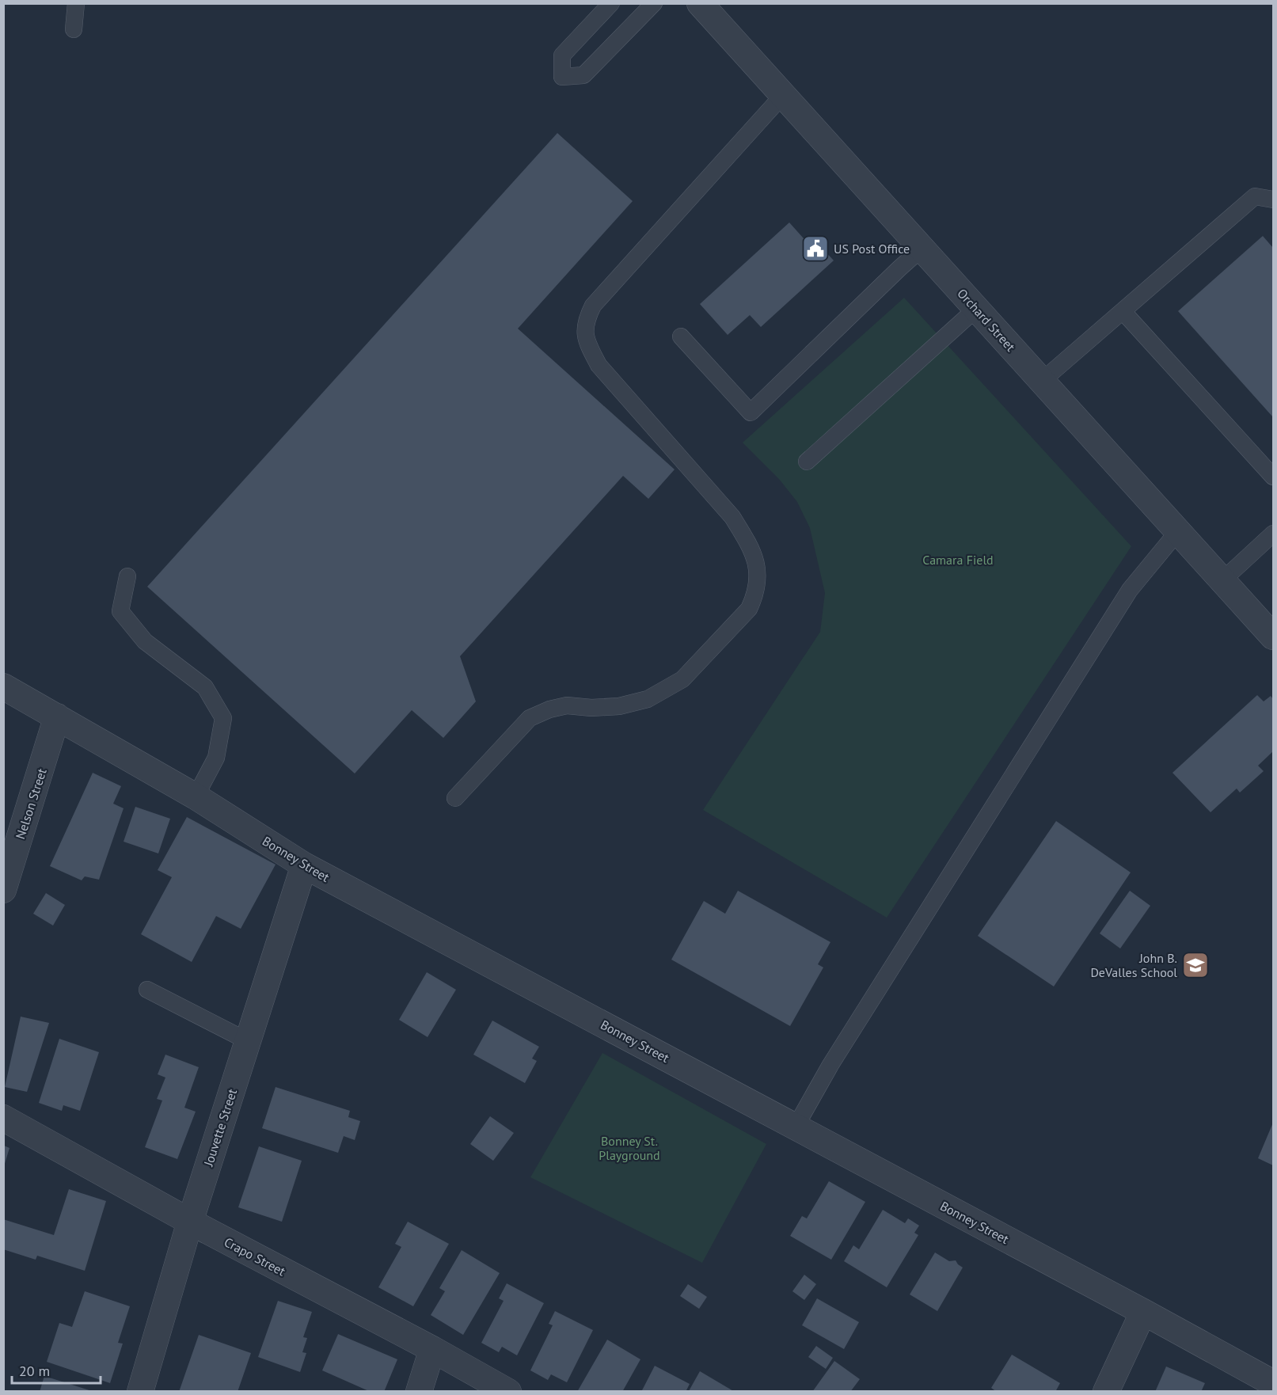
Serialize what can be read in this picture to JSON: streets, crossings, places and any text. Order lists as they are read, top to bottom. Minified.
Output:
{"streets":{"street":["Orchard Street","Nelson Street","Bonney Street","Jouvette Street","Crapo Street"]},"crossings":[["Nelson Street","Bonney Street"],["Bonney Street","Jouvette Street"],["Jouvette Street","Crapo Street"]],"parks":["Camara Field","Bonney St. Playground"],"places":{"public building":["US Post Office"],"school or university":["John B. DeValles School"]},"scale_bar":"20 m"}
